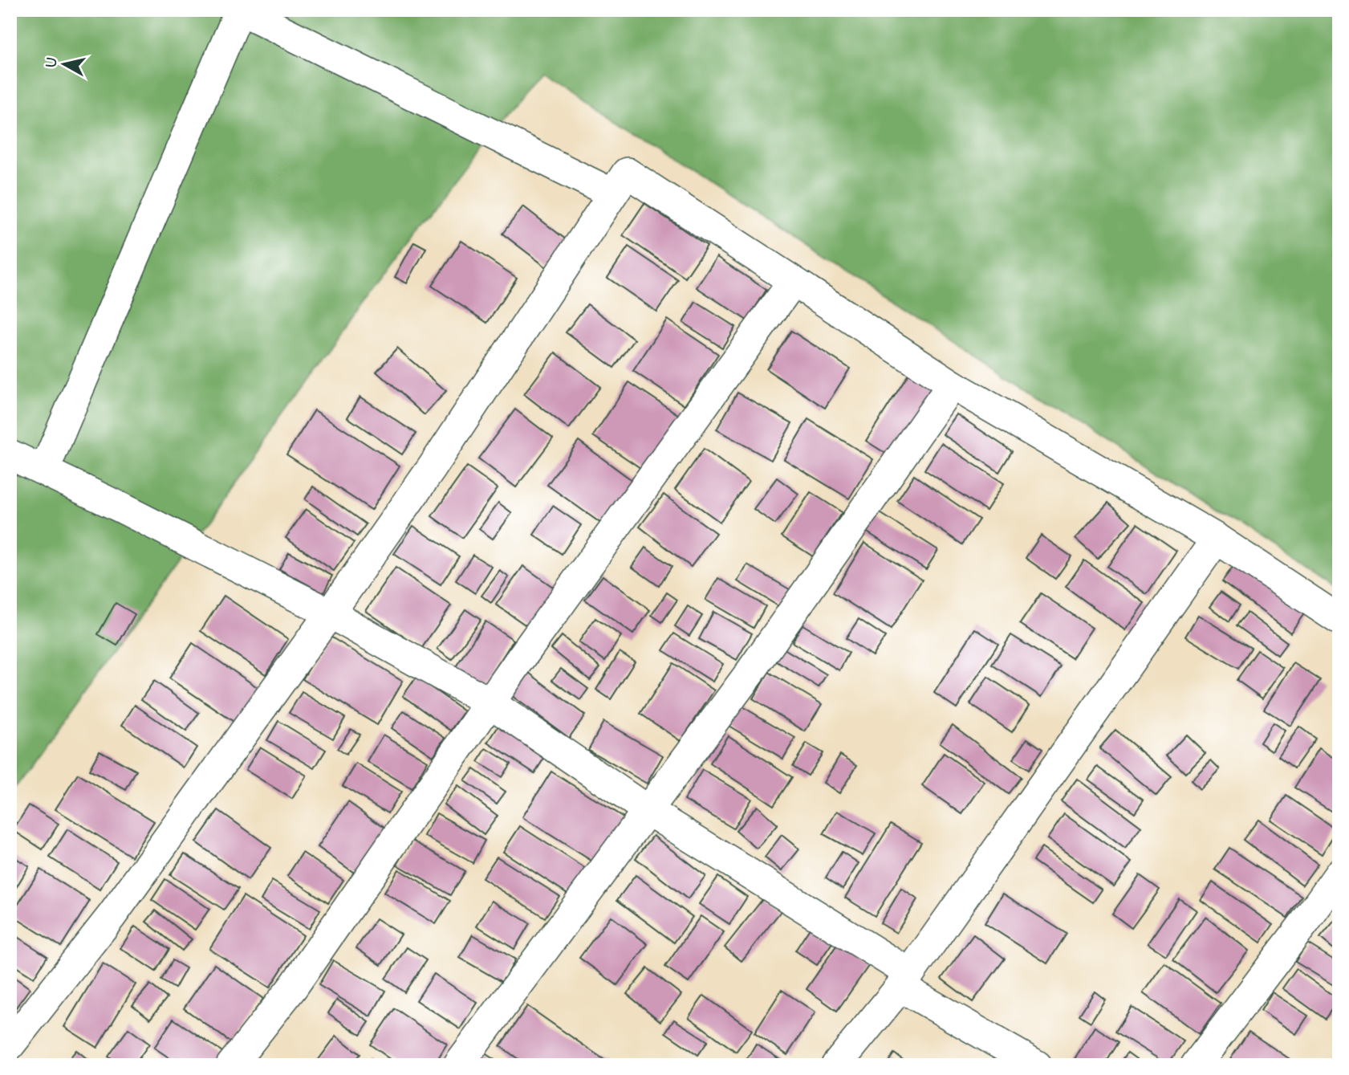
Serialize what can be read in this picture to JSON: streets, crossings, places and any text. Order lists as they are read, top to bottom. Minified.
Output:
{"north":"left"}
